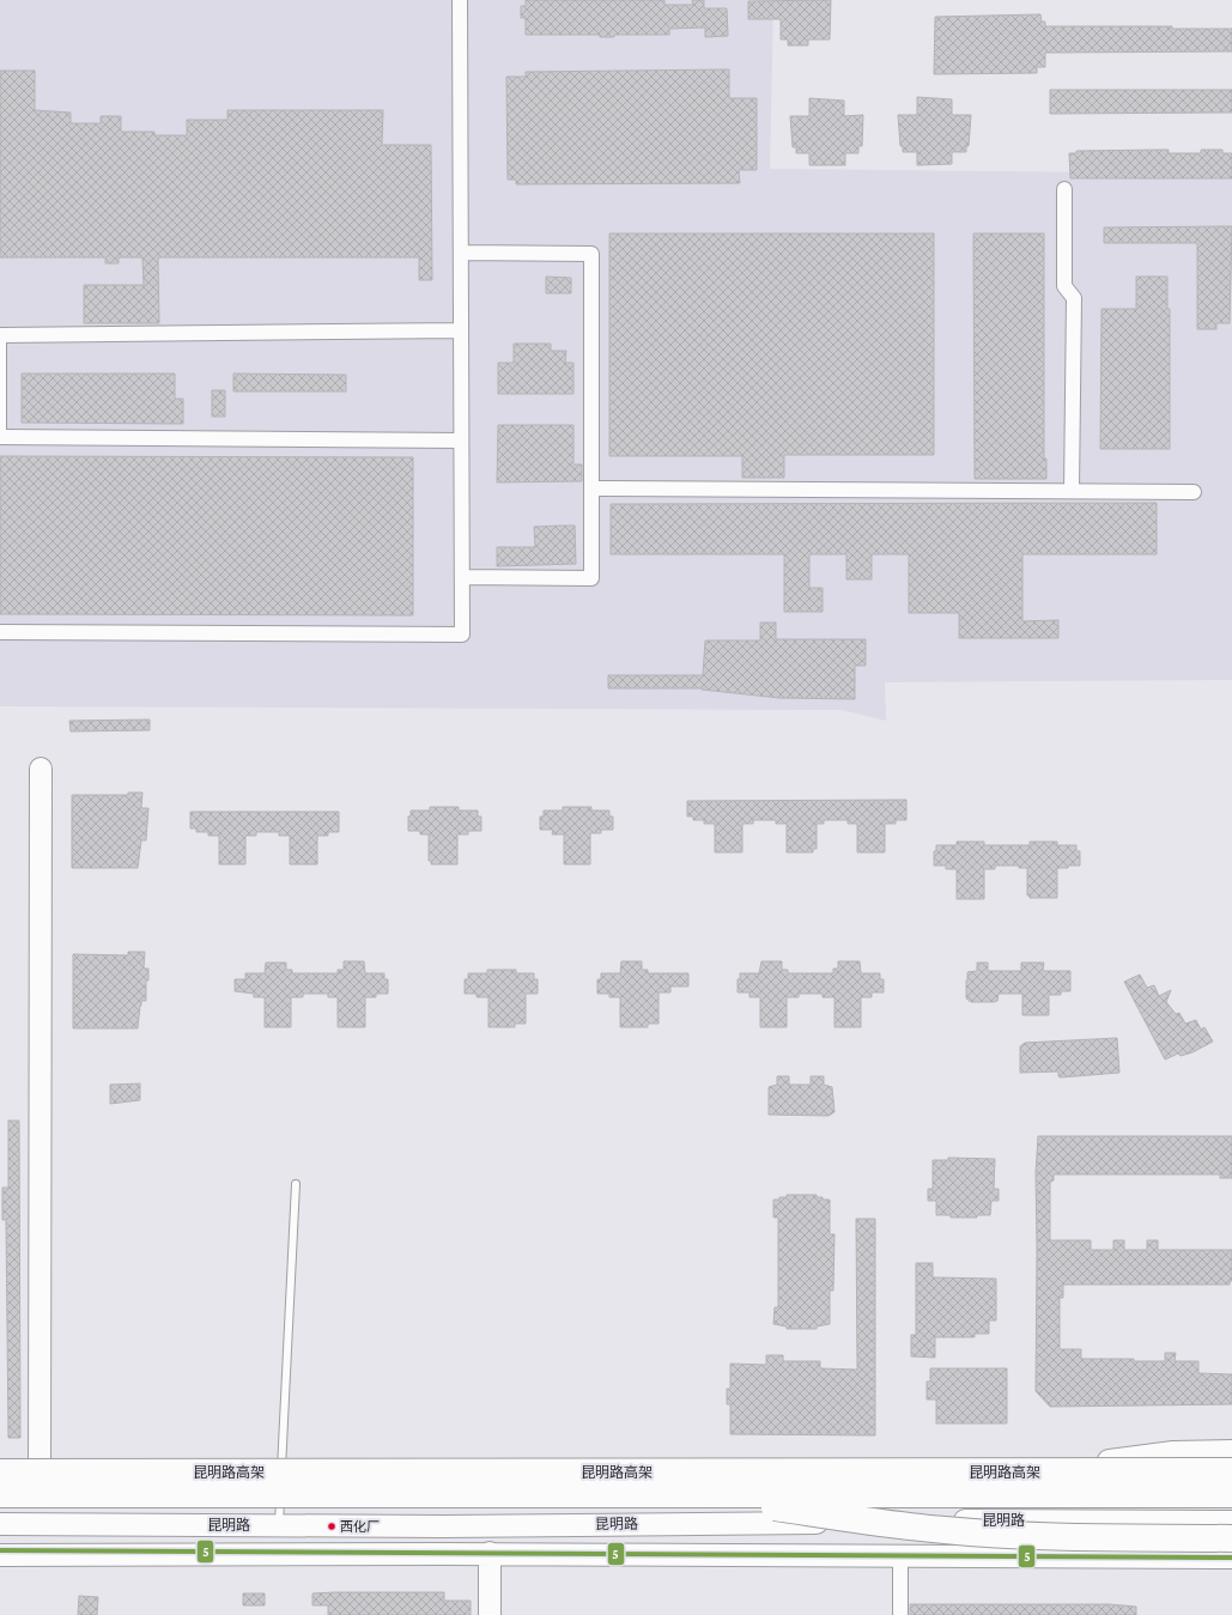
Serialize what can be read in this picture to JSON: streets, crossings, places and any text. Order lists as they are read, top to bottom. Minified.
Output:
{"streets":{"highway":["昆明路高架"],"main road":["昆明路"]},"places":["西化厂"],"lines":["transit line 5"]}
